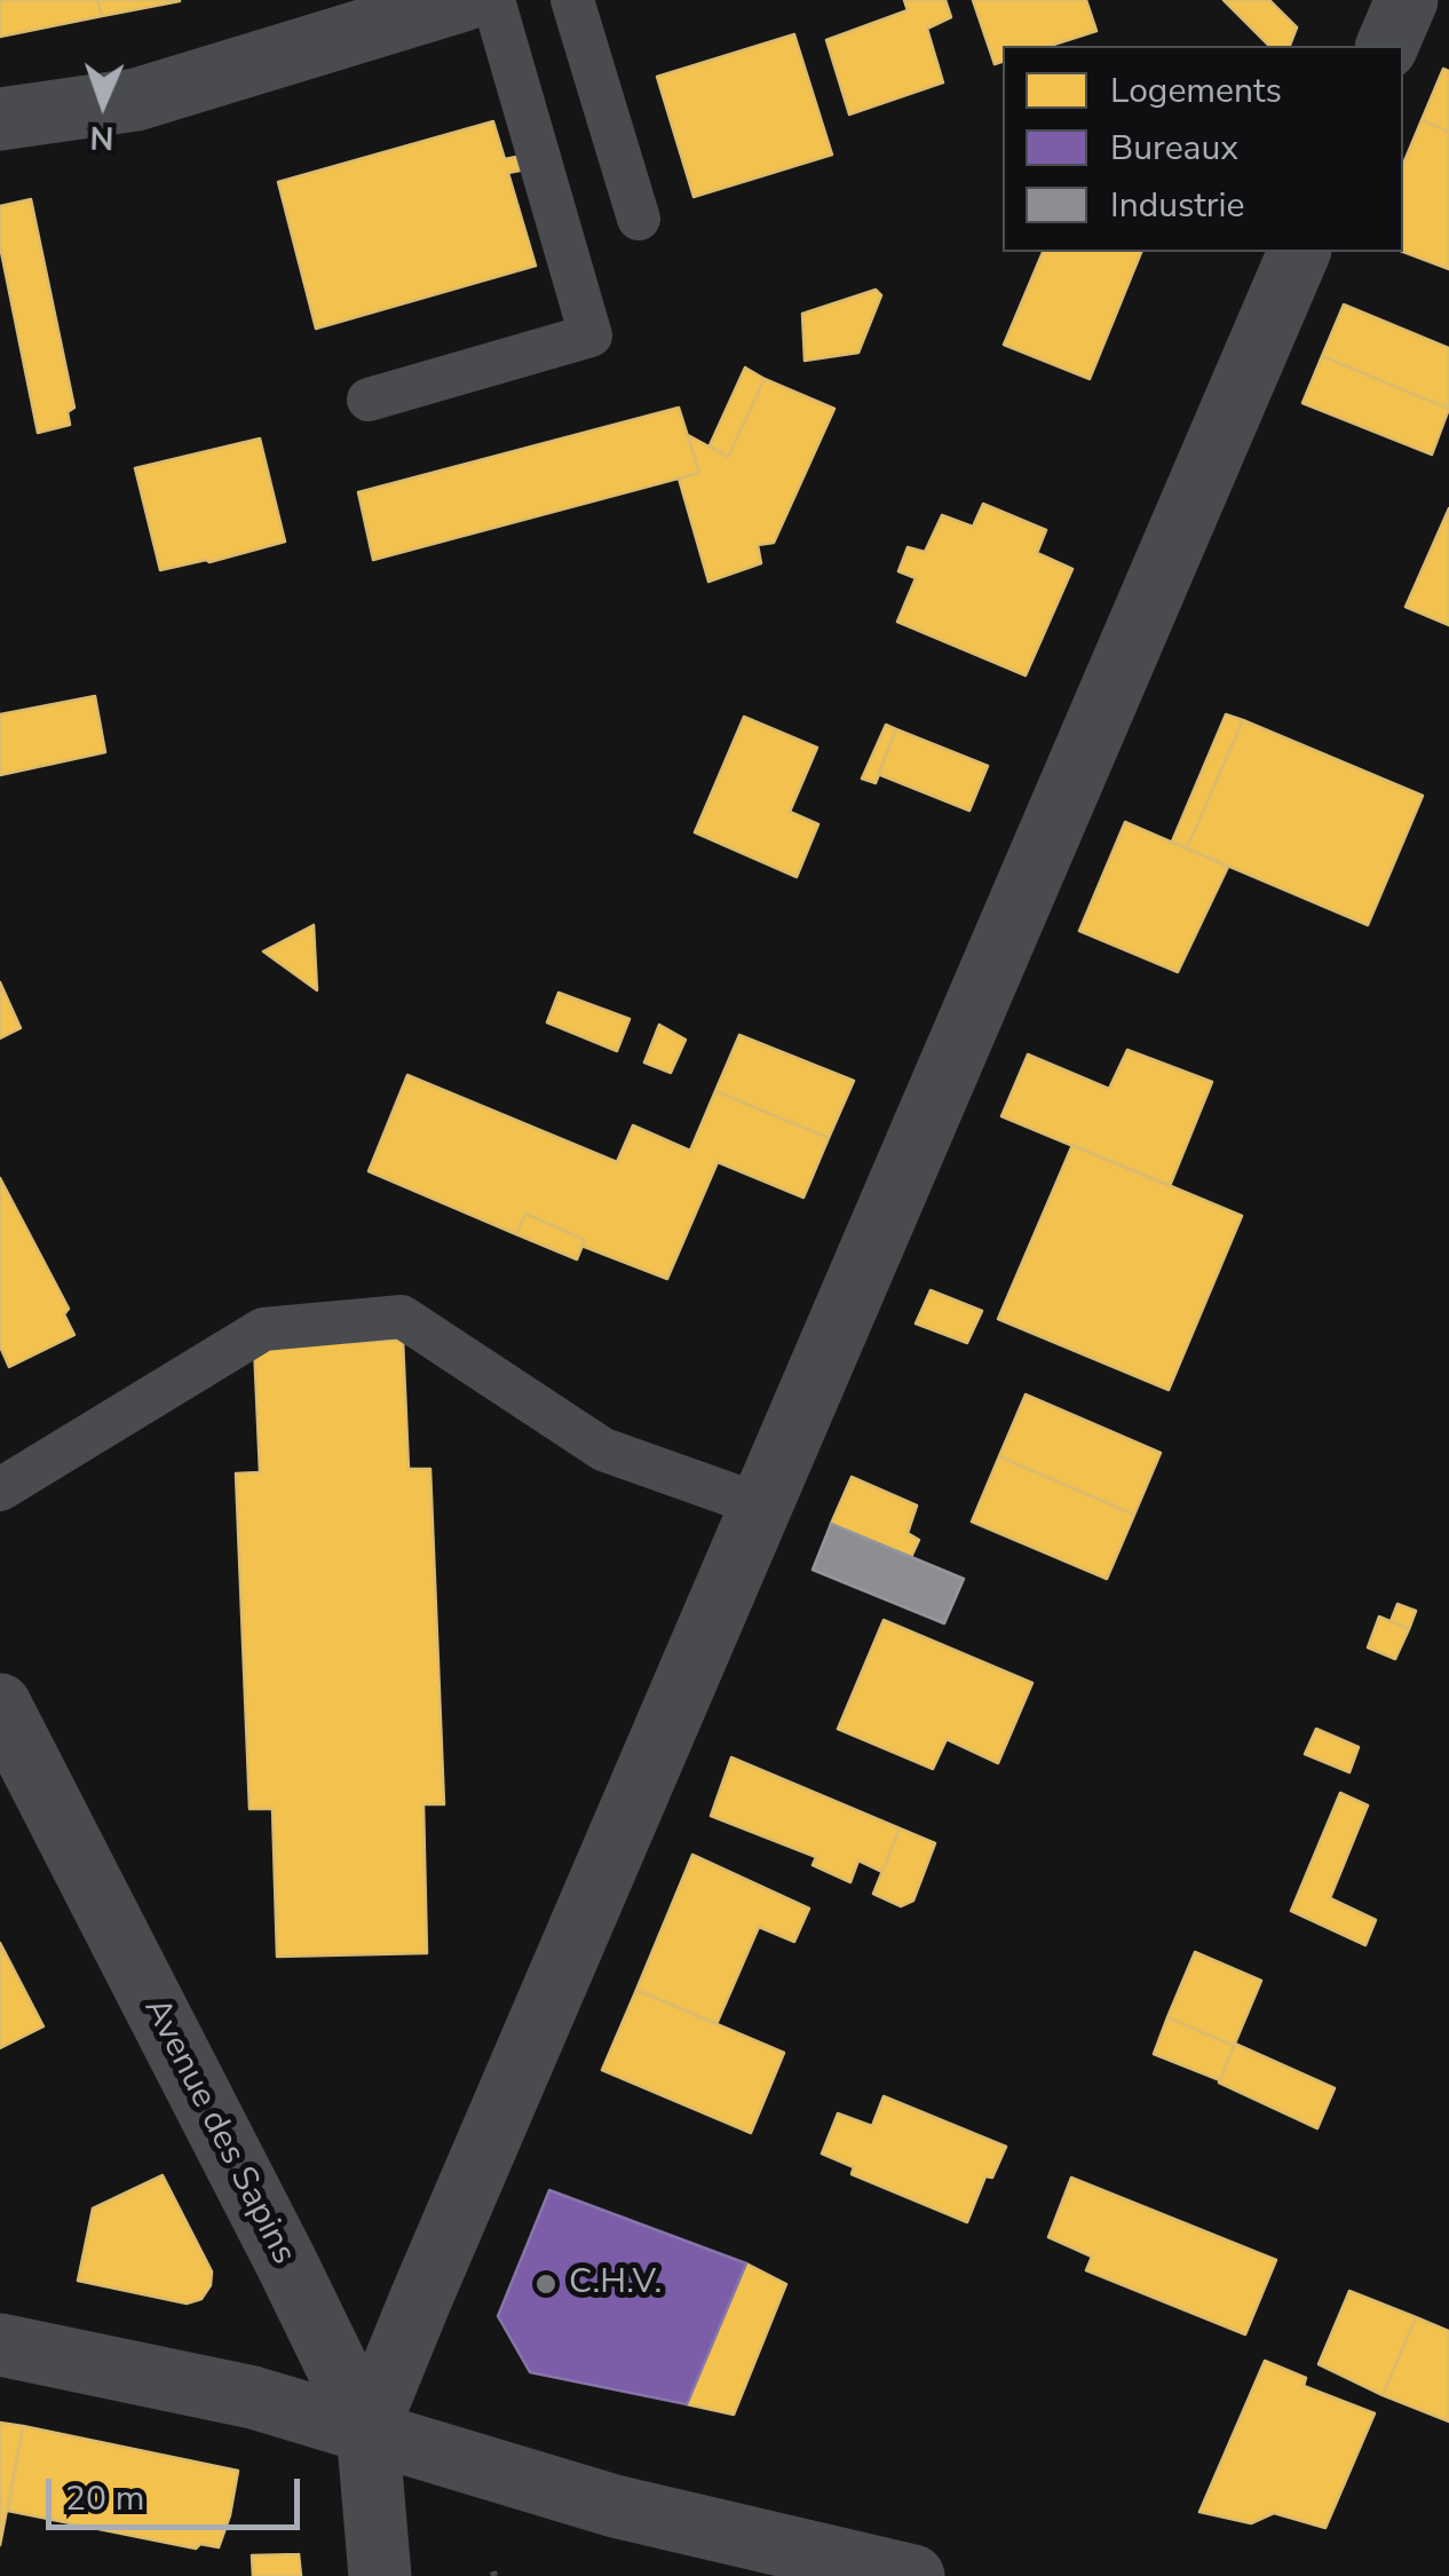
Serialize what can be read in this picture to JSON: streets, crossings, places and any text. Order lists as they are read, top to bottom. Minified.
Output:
{"streets":{"street":["Avenue des Sapins"]},"places":["C.H.V."],"legend":["Logements","Bureaux","Industrie"],"scale_bar":"20 m","north":"bottom"}
